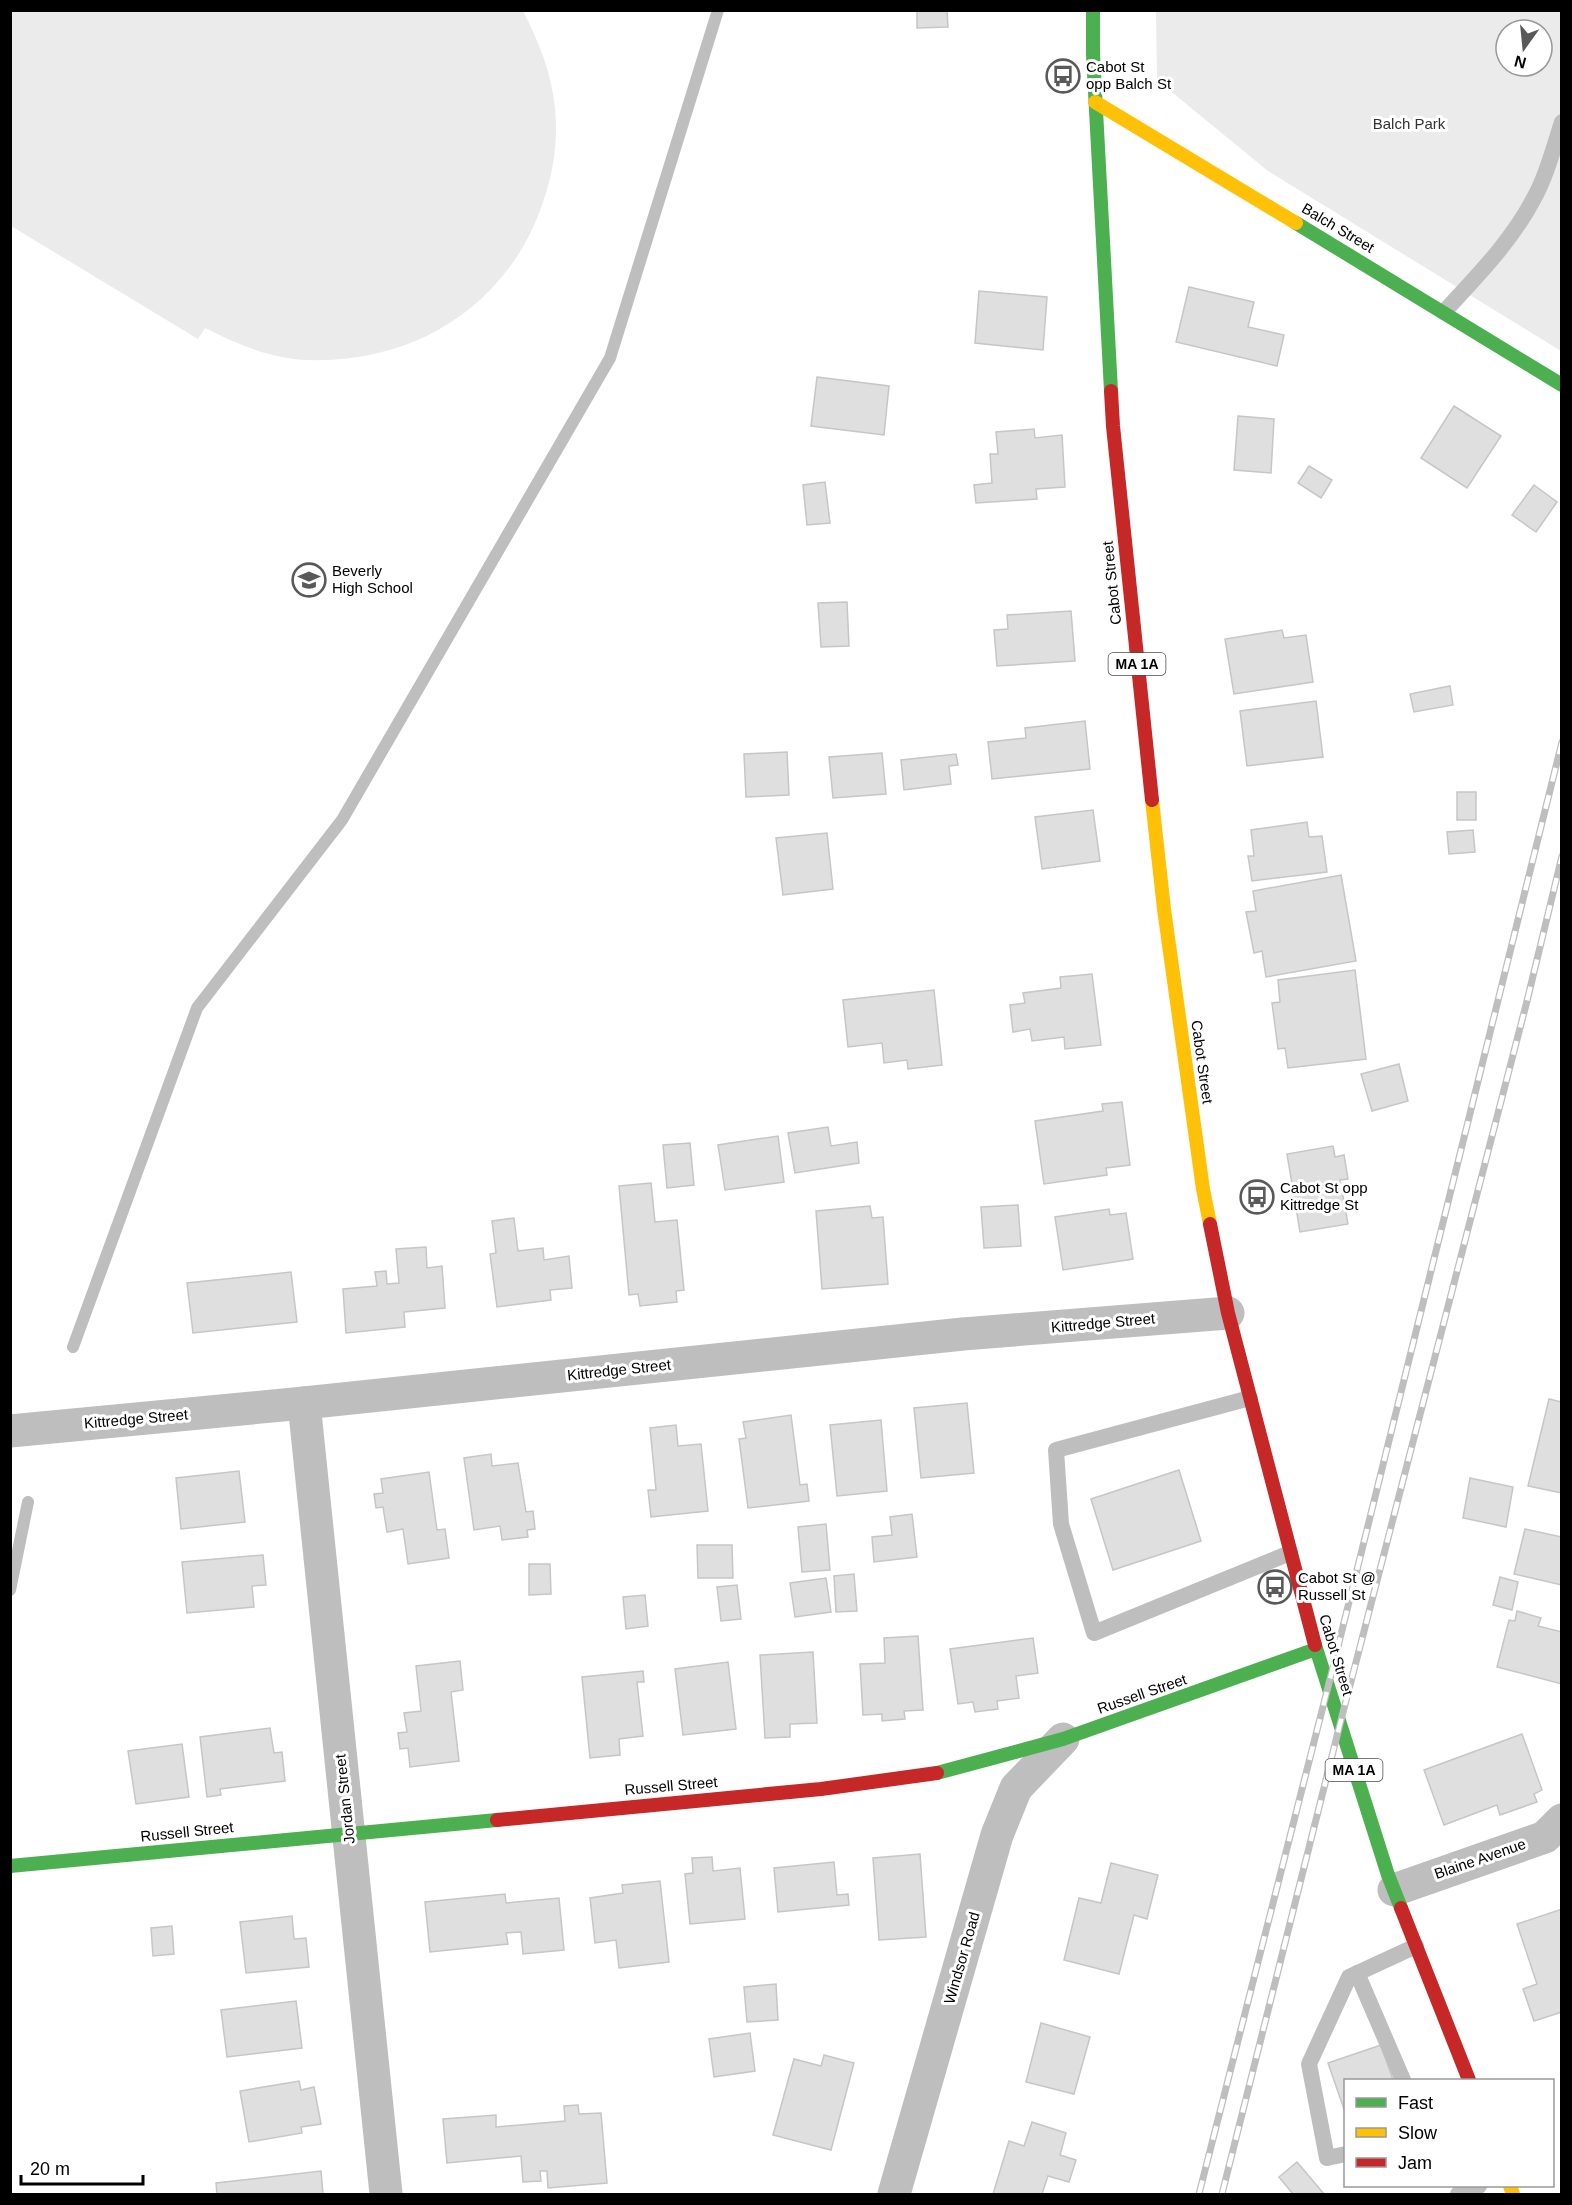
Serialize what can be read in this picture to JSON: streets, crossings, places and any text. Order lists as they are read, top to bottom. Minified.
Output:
{"streets":{"main road":["Balch Street","Cabot Street","MA 1A","Russell Street"],"street":["Kittredge Street","Jordan Street","Blaine Avenue","Windsor Road"]},"crossings":[["Balch Street","Cabot Street"],["Cabot Street","Kittredge Street"],["Cabot Street","Russell Street"],["Cabot Street","Blaine Avenue"],["Kittredge Street","Jordan Street"],["Russell Street","Jordan Street"],["Russell Street","Windsor Road"]],"parks":["Balch Park"],"places":{"bus stop":["Cabot St opp Balch St","Cabot St opp Kittredge St","Cabot St @ Russell St"],"school or university":["Beverly High School"]},"legend":["Fast","Slow","Jam"],"scale_bar":"20 m","north":"bottom"}
